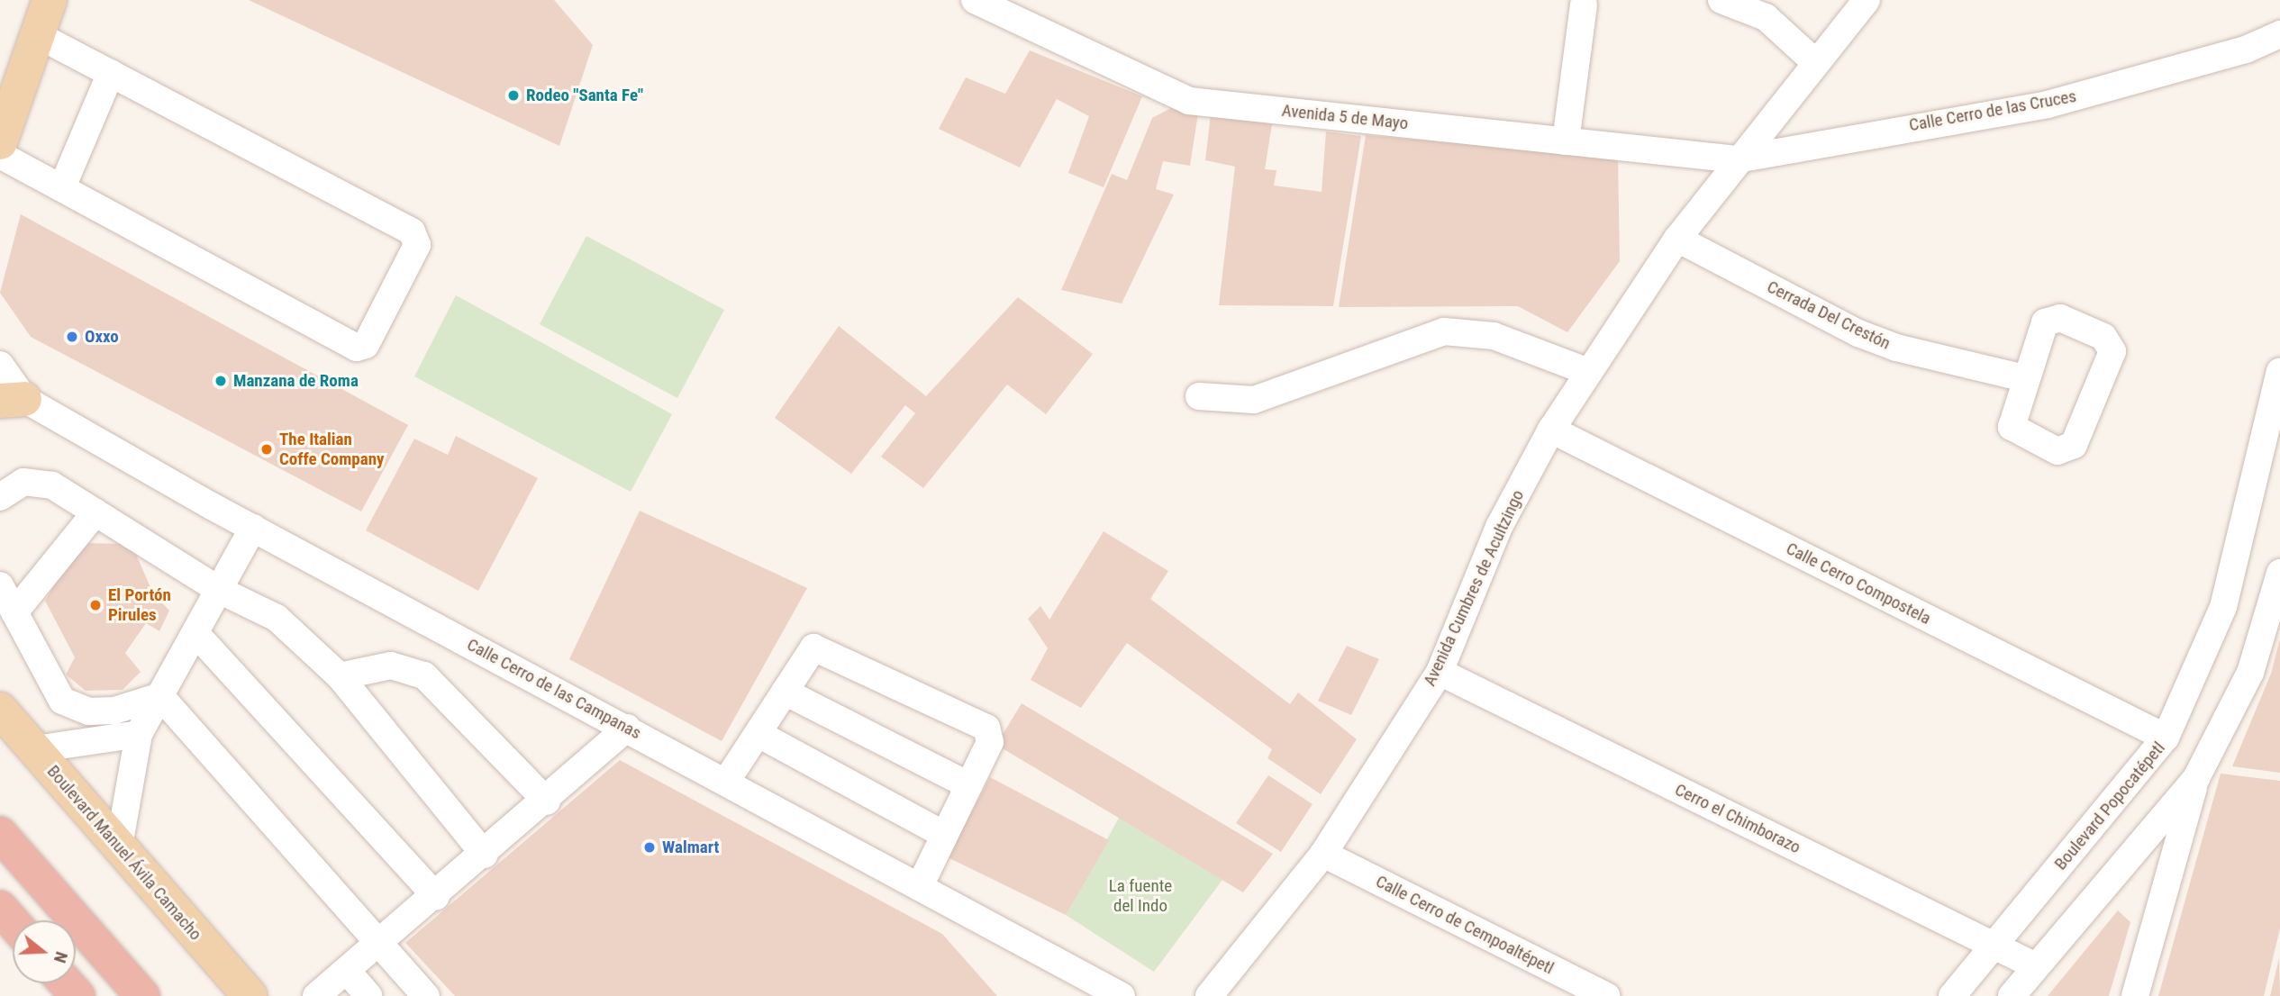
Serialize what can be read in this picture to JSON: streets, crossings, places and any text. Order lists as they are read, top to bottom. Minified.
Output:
{"streets":{"main road":["Boulevard Manuel Ávila Camacho"],"street":["Calle Cerro de las Cruces","Avenida 5 de Mayo","Cerrada Del Crestón","Calle Cerro Compostela","Avenida Cumbres de Acultzingo","Calle Cerro de las Campanas","Boulevard Popocatépetl","Cerro el Chimborazo","Calle Cerro de Cempoaltépetl"]},"crossings":[["Calle Cerro de las Cruces","Avenida 5 de Mayo"],["Calle Cerro de las Cruces","Avenida Cumbres de Acultzingo"],["Avenida 5 de Mayo","Avenida Cumbres de Acultzingo"],["Cerrada Del Crestón","Avenida Cumbres de Acultzingo"],["Calle Cerro Compostela","Avenida Cumbres de Acultzingo"],["Calle Cerro Compostela","Boulevard Popocatépetl"],["Avenida Cumbres de Acultzingo","Cerro el Chimborazo"],["Avenida Cumbres de Acultzingo","Calle Cerro de Cempoaltépetl"],["Boulevard Popocatépetl","Cerro el Chimborazo"]],"parks":["La fuente del Indo"],"places":["Rodeo \"Santa Fe\"","Oxxo","Manzana de Roma","The Italian Coffe Company","El Portón Pirules","Walmart"],"north":"right"}
